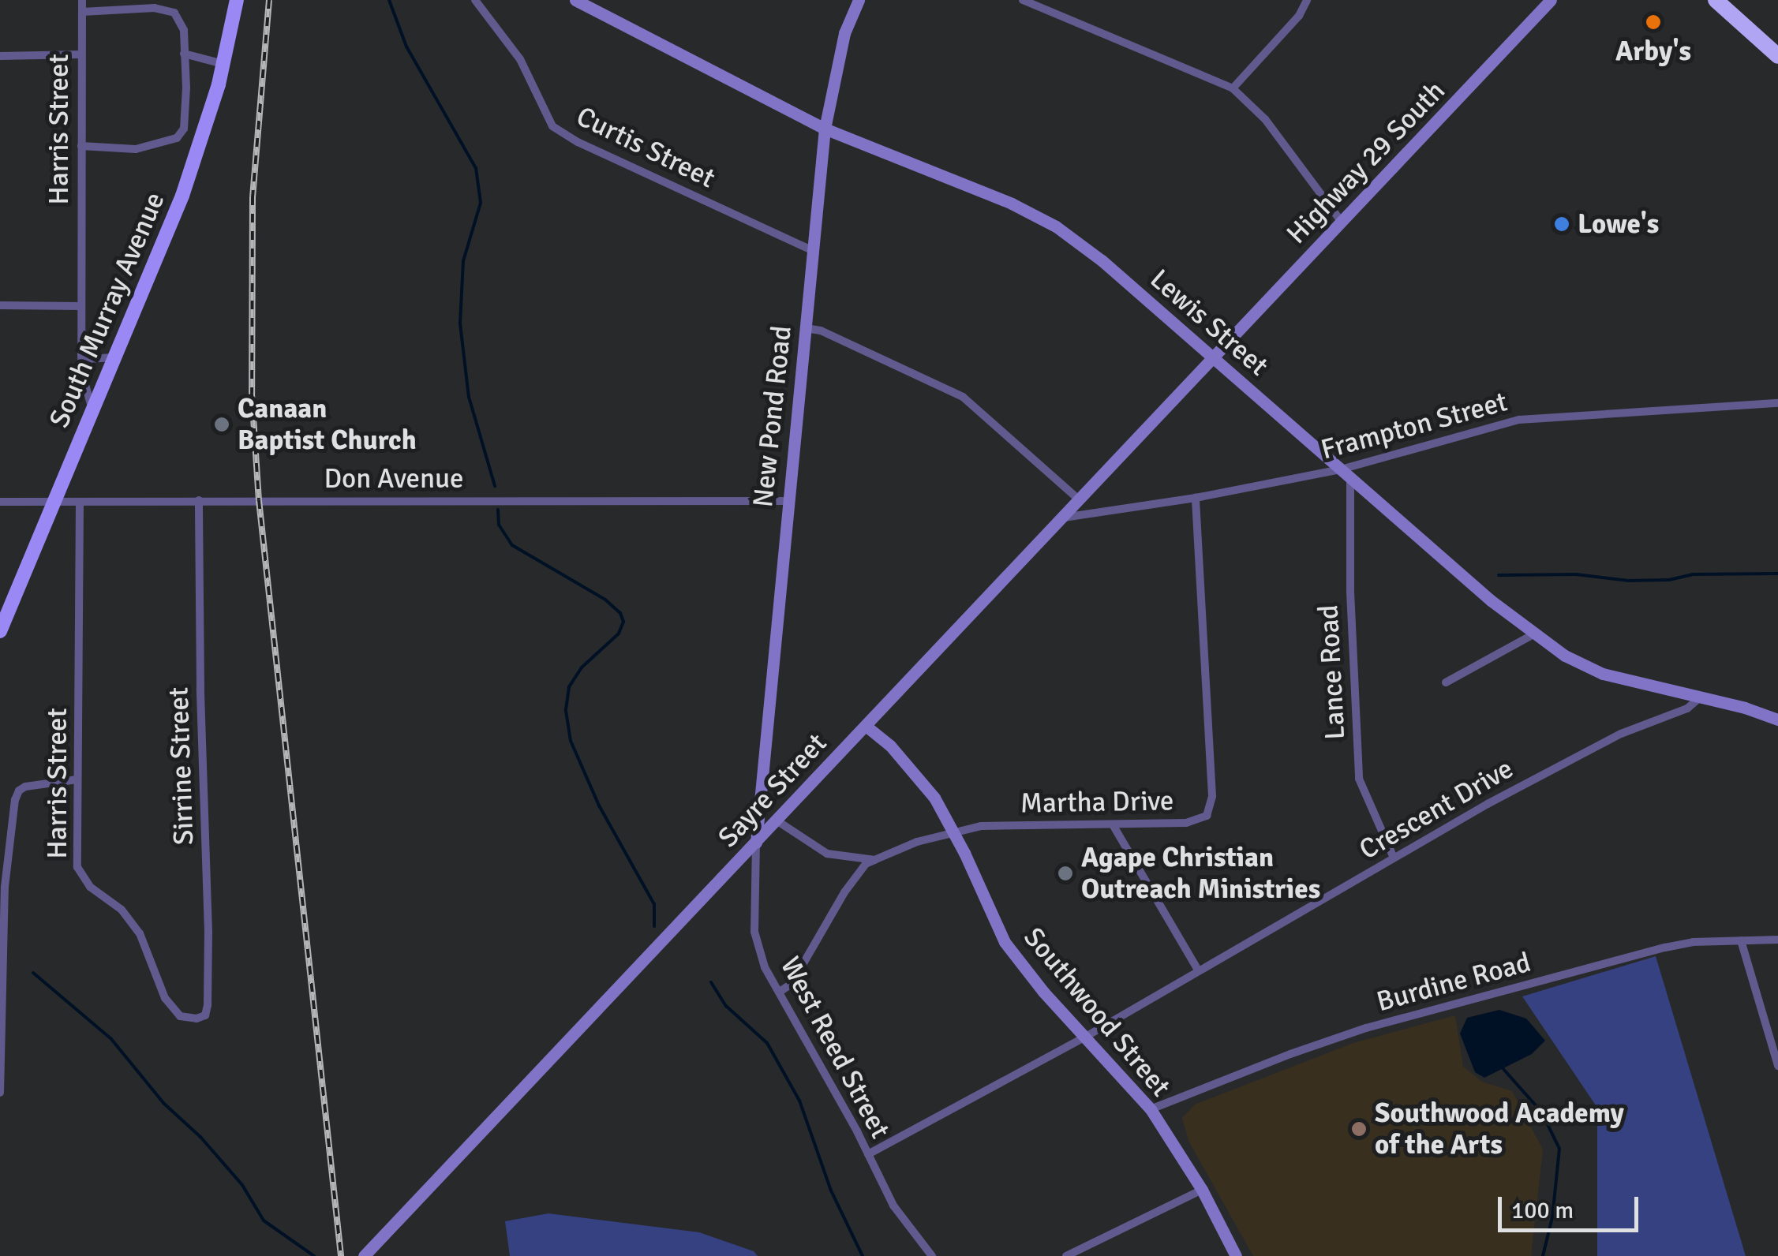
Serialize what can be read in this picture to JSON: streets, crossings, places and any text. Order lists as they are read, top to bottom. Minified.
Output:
{"streets":{"main road":["South Murray Avenue"],"street":["Harris Street","Curtis Street","Highway 29 South","Lewis Street","New Pond Road","Frampton Street","Don Avenue","Lance Road","Sirrine Street","Sayre Street","Martha Drive","Crescent Drive","Burdine Road","Southwood Street","West Reed Street"]},"crossings":[["Harris Street","South Murray Avenue"],["Harris Street","Don Avenue"],["Harris Street","Sirrine Street"],["Curtis Street","New Pond Road"],["Highway 29 South","Lewis Street"],["Highway 29 South","Sayre Street"],["South Murray Avenue","Don Avenue"],["Lewis Street","New Pond Road"],["Lewis Street","Frampton Street"],["Lewis Street","Lance Road"],["Lewis Street","Sayre Street"],["Lewis Street","Crescent Drive"],["New Pond Road","Don Avenue"],["New Pond Road","Sayre Street"],["New Pond Road","West Reed Street"],["Frampton Street","Lance Road"],["Frampton Street","Sayre Street"],["Frampton Street","Martha Drive"],["Don Avenue","Sirrine Street"],["Lance Road","Crescent Drive"],["Sayre Street","Martha Drive"],["Sayre Street","Southwood Street"],["Sayre Street","West Reed Street"],["Martha Drive","Southwood Street"],["Crescent Drive","Southwood Street"],["Crescent Drive","West Reed Street"],["Burdine Road","Southwood Street"]],"places":["Arby's","Lowe's","Canaan Baptist Church","Agape Christian Outreach Ministries","Southwood Academy of the Arts"],"scale_bar":"100 m"}
